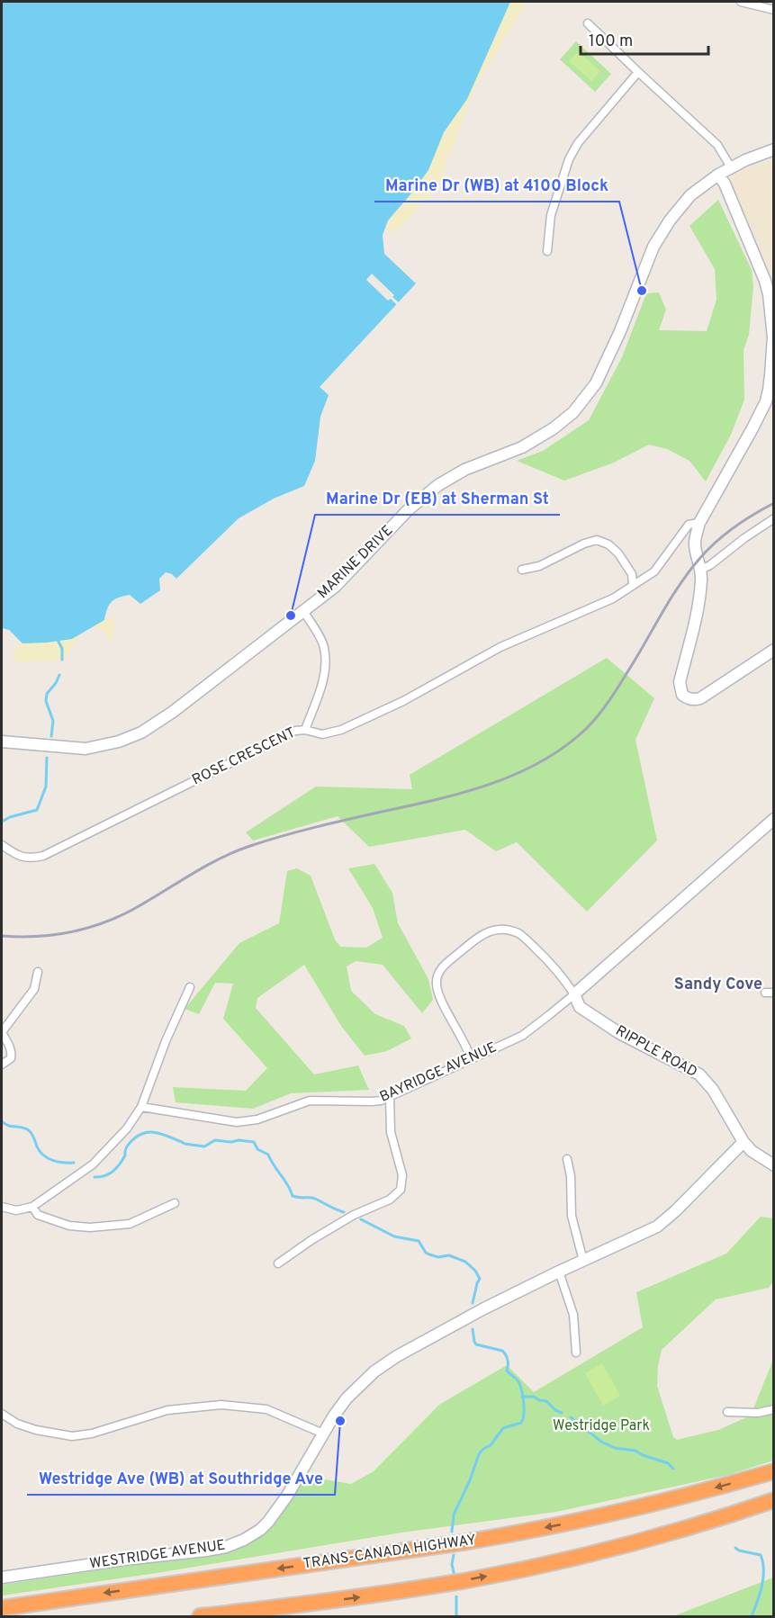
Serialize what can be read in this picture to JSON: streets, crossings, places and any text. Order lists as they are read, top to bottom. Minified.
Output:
{"streets":{"highway":["TRANS-CANADA HIGHWAY"],"street":["MARINE DRIVE","ROSE CRESCENT","RIPPLE ROAD","BAYRIDGE AVENUE","WESTRIDGE AVENUE"]},"crossings":[["RIPPLE ROAD","BAYRIDGE AVENUE"],["RIPPLE ROAD","WESTRIDGE AVENUE"]],"districts":["Sandy Cove"],"parks":["Westridge Park"],"places":["Marine Dr (WB) at 4100 Block","Marine Dr (EB) at Sherman St","Westridge Ave (WB) at Southridge Ave"],"scale_bar":"100 m"}
